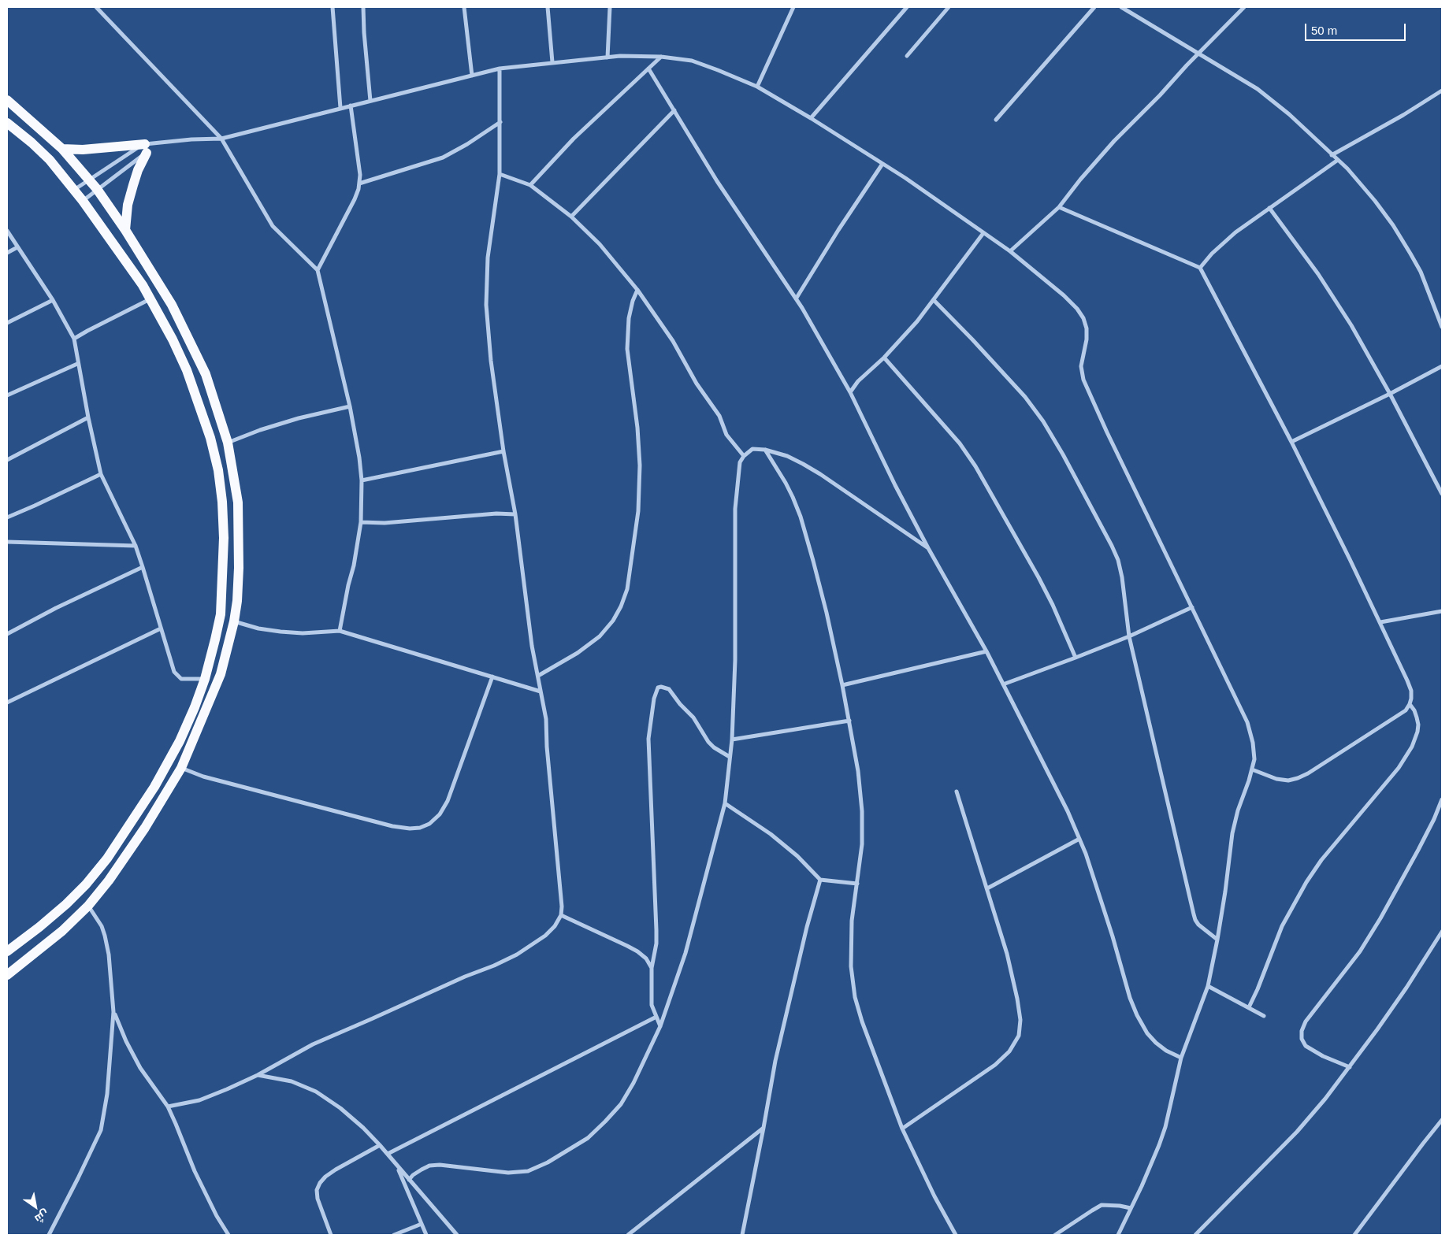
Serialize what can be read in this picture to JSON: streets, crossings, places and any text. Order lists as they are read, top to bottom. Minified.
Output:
{"scale_bar":"50 m","north":"bottom right"}
